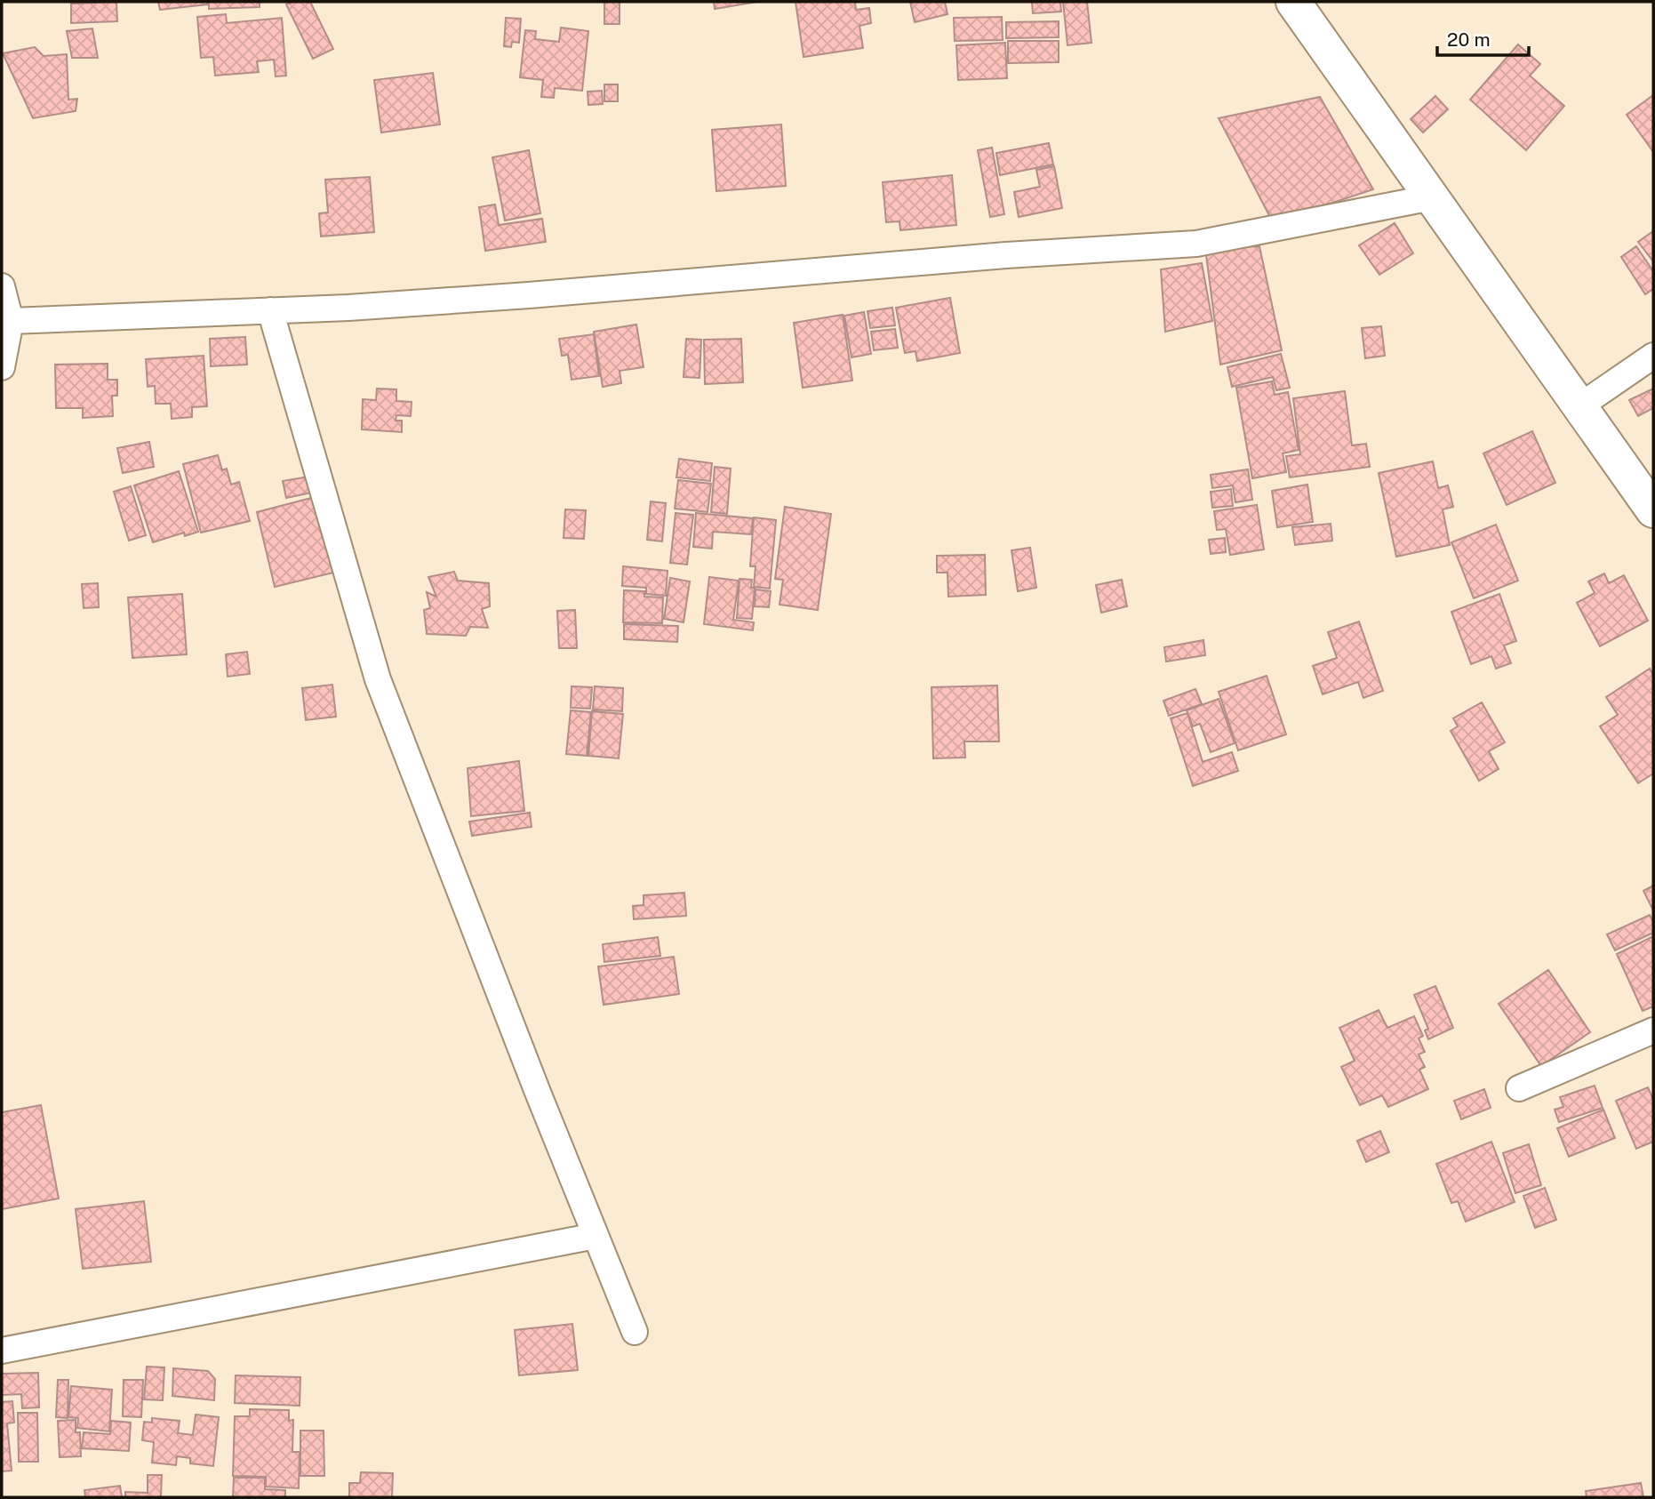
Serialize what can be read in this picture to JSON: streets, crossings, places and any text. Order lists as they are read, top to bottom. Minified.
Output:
{"scale_bar":"20 m"}
